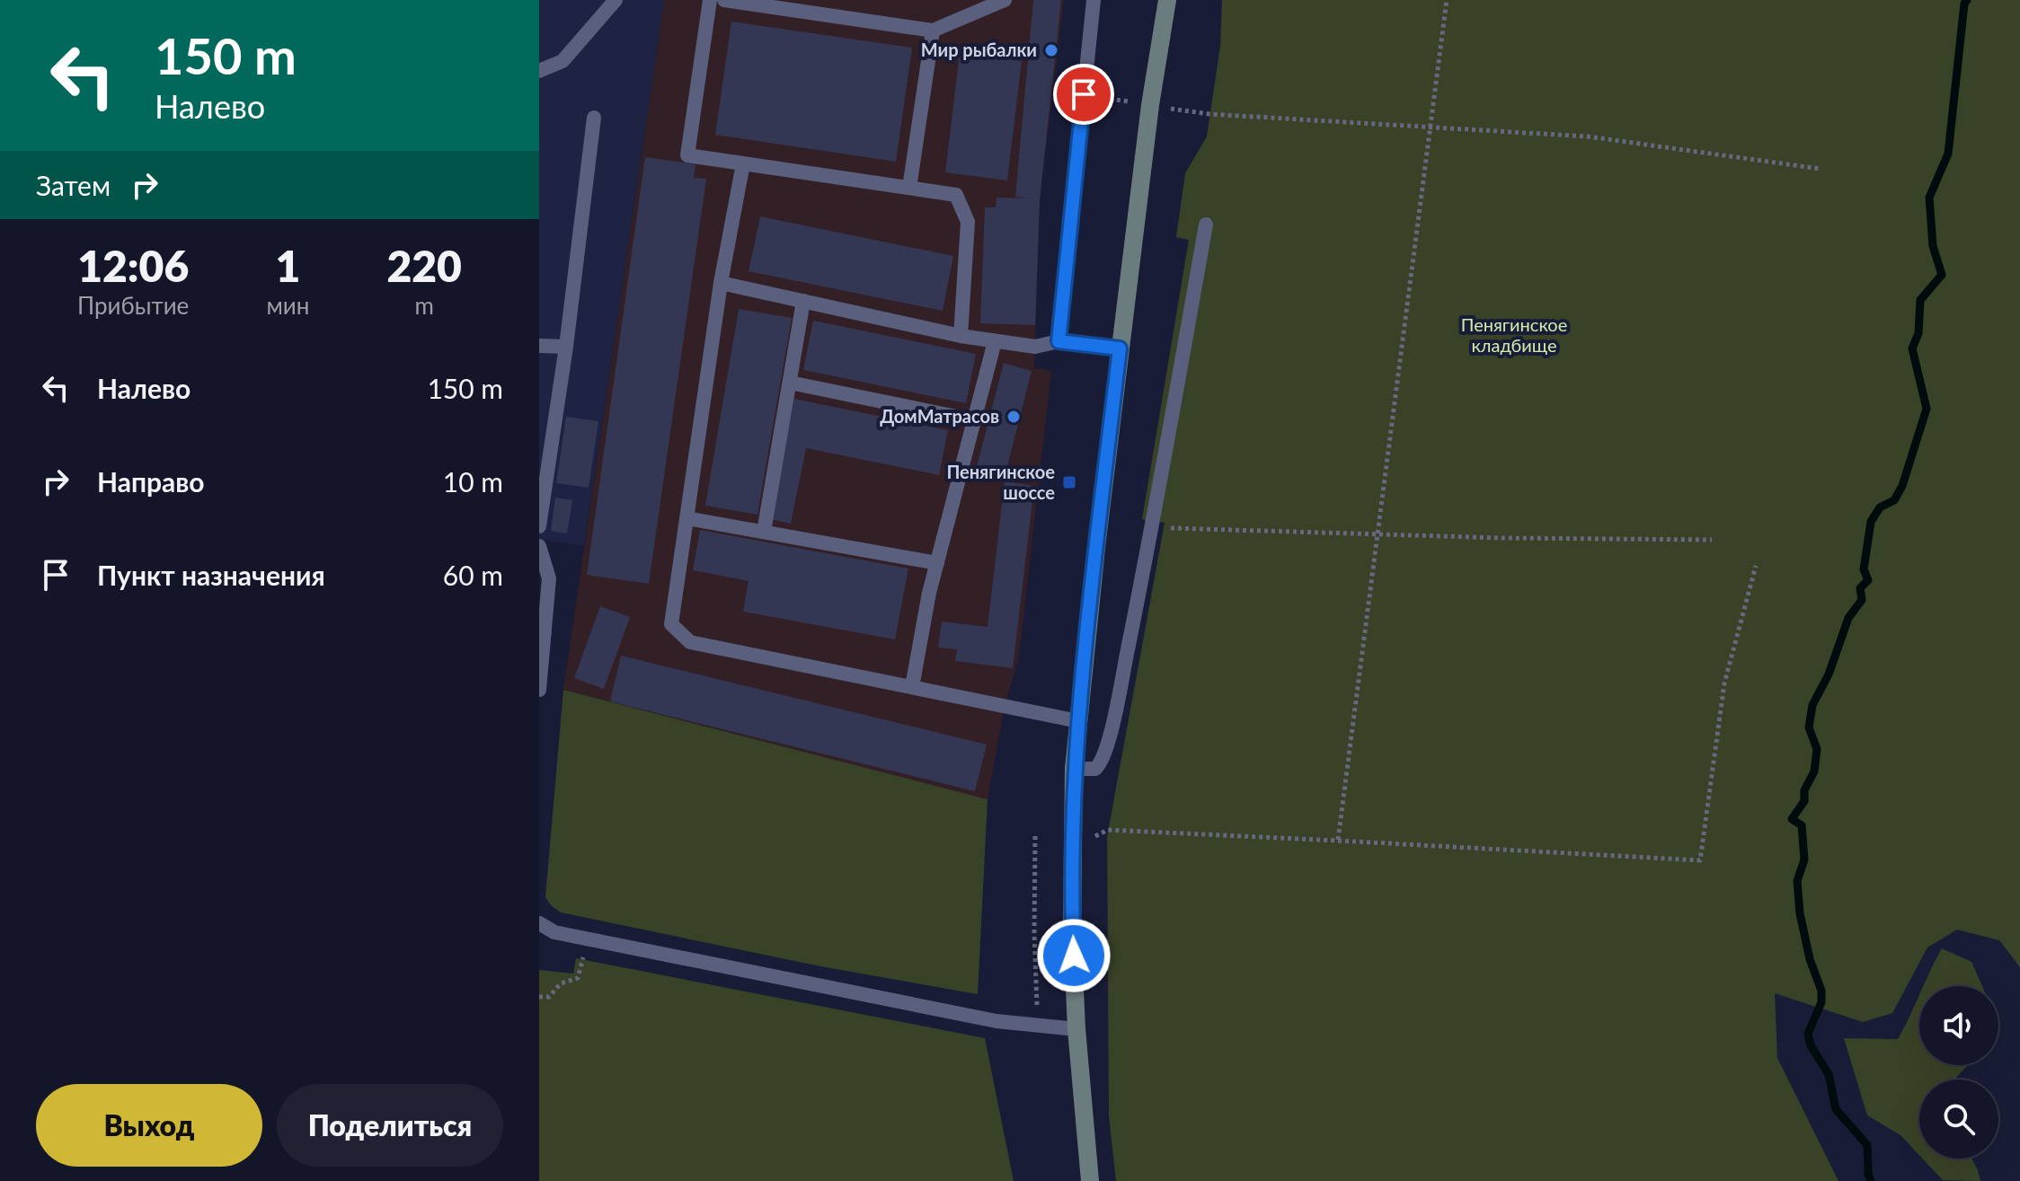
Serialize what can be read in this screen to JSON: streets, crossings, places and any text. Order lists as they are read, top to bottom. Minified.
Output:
{"parks":["Пенягинское кладбище"],"places":{"other":["Мир рыбалки","ДомМатрасов"],"transit":["Пенягинское шоссе"]},"page":{"turn":["150 m","Налево"],"then":"Затем","eta":["12:06","Прибытие","1","мин","220","m"],"list":[{"name":"Налево","value":"150 m"},{"name":"Направо","value":"10 m"},{"name":"Пункт назначения","value":"60 m"}],"buttons":["Выход","Поделиться"]}}
